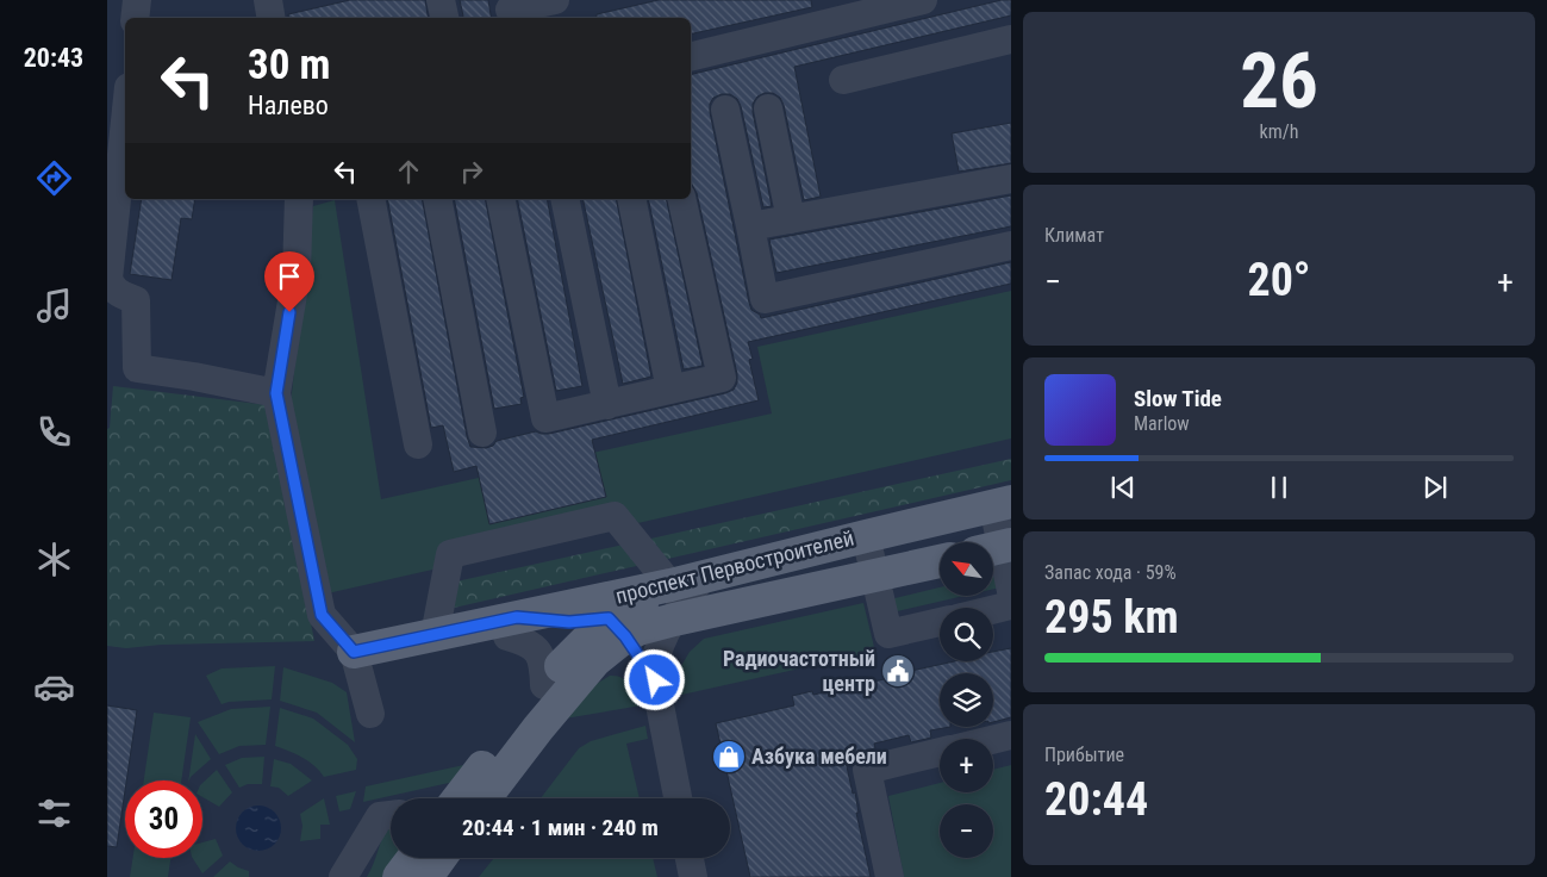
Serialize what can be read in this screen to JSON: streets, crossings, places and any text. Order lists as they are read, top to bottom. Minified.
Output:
{"streets":{"main road":["проспект Первостроителей"]},"places":{"public building":["Радиочастотный центр"],"shop":["Азбука мебели"]},"north":"top left","page":{"tabs":"20:43","tile":[["26","km/h"],"Климат",["Запас хода · 59%","295 km"],["Прибытие","20:44"]],"turn":["30 m","Налево"],"heat":["−","20°","+"],"song":["Slow Tide","Marlow"],"map_buttons":["+","−"],"limit":"30","trip":"20:44 · 1 мин · 240 m"}}
